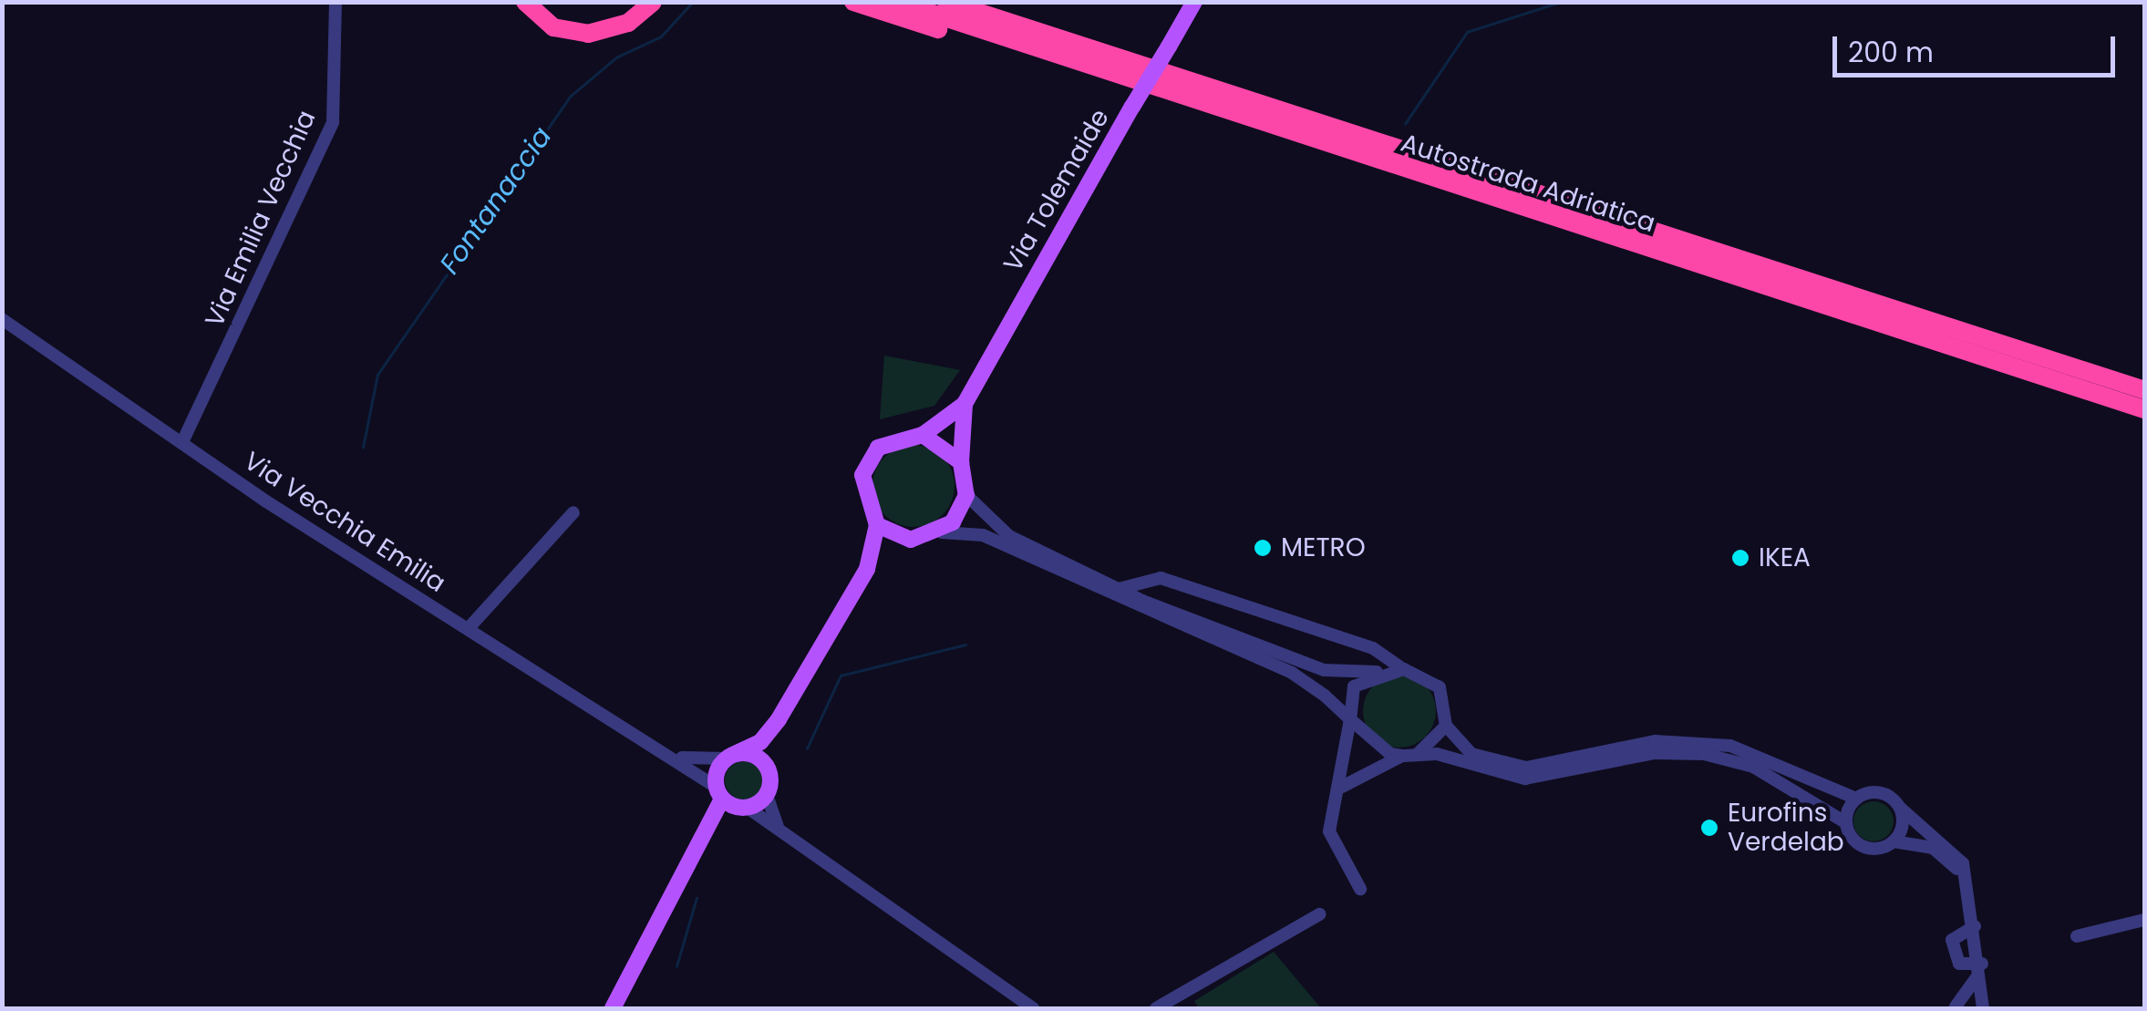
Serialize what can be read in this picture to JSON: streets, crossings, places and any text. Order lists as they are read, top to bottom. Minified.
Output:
{"streets":{"highway":["Autostrada Adriatica"],"main road":["Via Tolemaide"],"street":["Via Emilia Vecchia","Via Vecchia Emilia"]},"crossings":[["Via Emilia Vecchia","Via Vecchia Emilia"]],"water":["Fontanaccia"],"places":["METRO","IKEA","Eurofins Verdelab"],"scale_bar":"200 m"}
